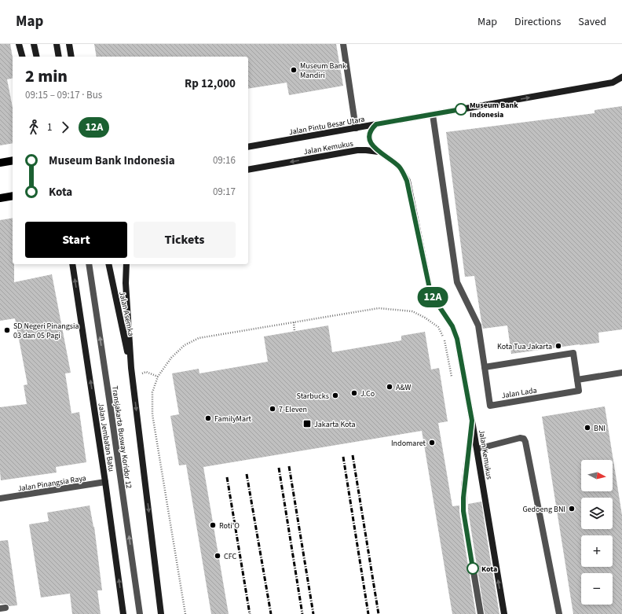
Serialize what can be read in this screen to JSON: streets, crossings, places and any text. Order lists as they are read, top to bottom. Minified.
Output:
{"streets":{"main road":["Jalan Pintu Besar Utara","Jalan Kemukus","Jalan Asemka","Jalan Jembatan Batu"],"street":["Jalan Lada","Transjakarta Busway Koridor 12","Jalan Pinangsia Raya"]},"crossings":[["Jalan Pintu Besar Utara","Jalan Lada"],["Jalan Jembatan Batu","Jalan Pinangsia Raya"]],"one_way":["Jalan Pintu Besar Utara","Transjakarta Busway Koridor 12"],"places":{"other":["Museum Bank Mandiri","Museum Bank Indonesia","SD Negeri Pinangsia 03 dan 05 Pagi","Kota Tua Jakarta","A&W","J.Co","Starbucks","7-Eleven","FamilyMart","BNI","Indomaret","Gedoeng BNI","Roti'O","CFC","Kota"],"transit":["Jakarta Kota"]},"lines":["bus line 12A"],"north":"right","page":{"header":"Map","nav":["Map","Directions","Saved"],"on_map":"12A","heading":["2 min","09:15 – 09:17 · Bus","Rp 12,000"],"legs":["1","12A"],"list":[{"name":"Museum Bank Indonesia","value":"09:16"},{"name":"Kota","value":"09:17"}],"buttons":["Start","Tickets"],"map_buttons":["+","−"]}}
